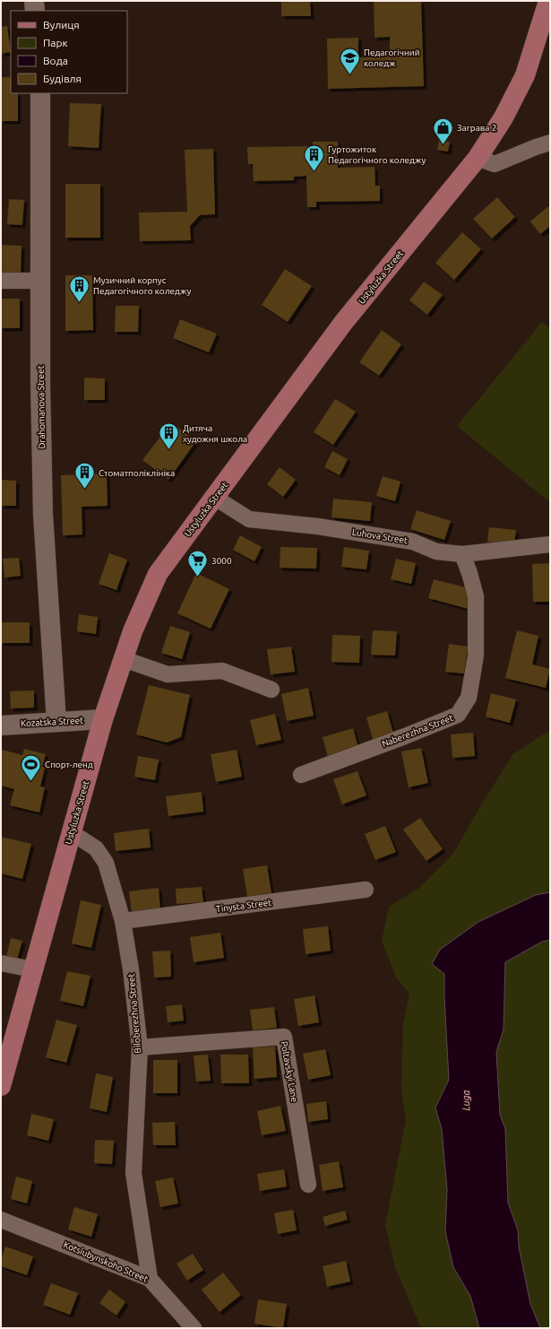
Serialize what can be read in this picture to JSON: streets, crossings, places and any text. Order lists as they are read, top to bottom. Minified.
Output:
{"streets":{"main road":["Ustyluzka Street"],"street":["Drahomanova Street","Luhova Street","Kozatska Street","Naberezhna Street","Tinysta Street","Biloberezhna Street","Poltavskyi Lane","Kotsiubynskoho Street"]},"crossings":[["Ustyluzka Street","Luhova Street"],["Ustyluzka Street","Kozatska Street"],["Ustyluzka Street","Biloberezhna Street"],["Drahomanova Street","Kozatska Street"],["Luhova Street","Naberezhna Street"],["Tinysta Street","Biloberezhna Street"],["Biloberezhna Street","Poltavskyi Lane"],["Biloberezhna Street","Kotsiubynskoho Street"]],"water":["Luga"],"places":{"school or university":["Педагогічний коледж"],"shop":["Заграва 2"],"building":["Гуртожиток Педагогічного коледжу","Музичний корпус Педагогічного коледжу","Дитяча художня школа","Стоматполіклініка"],"supermarket":["3000"],"sports":["Спорт-ленд"]},"legend":["Вулиця","Парк","Вода","Будівля"]}
